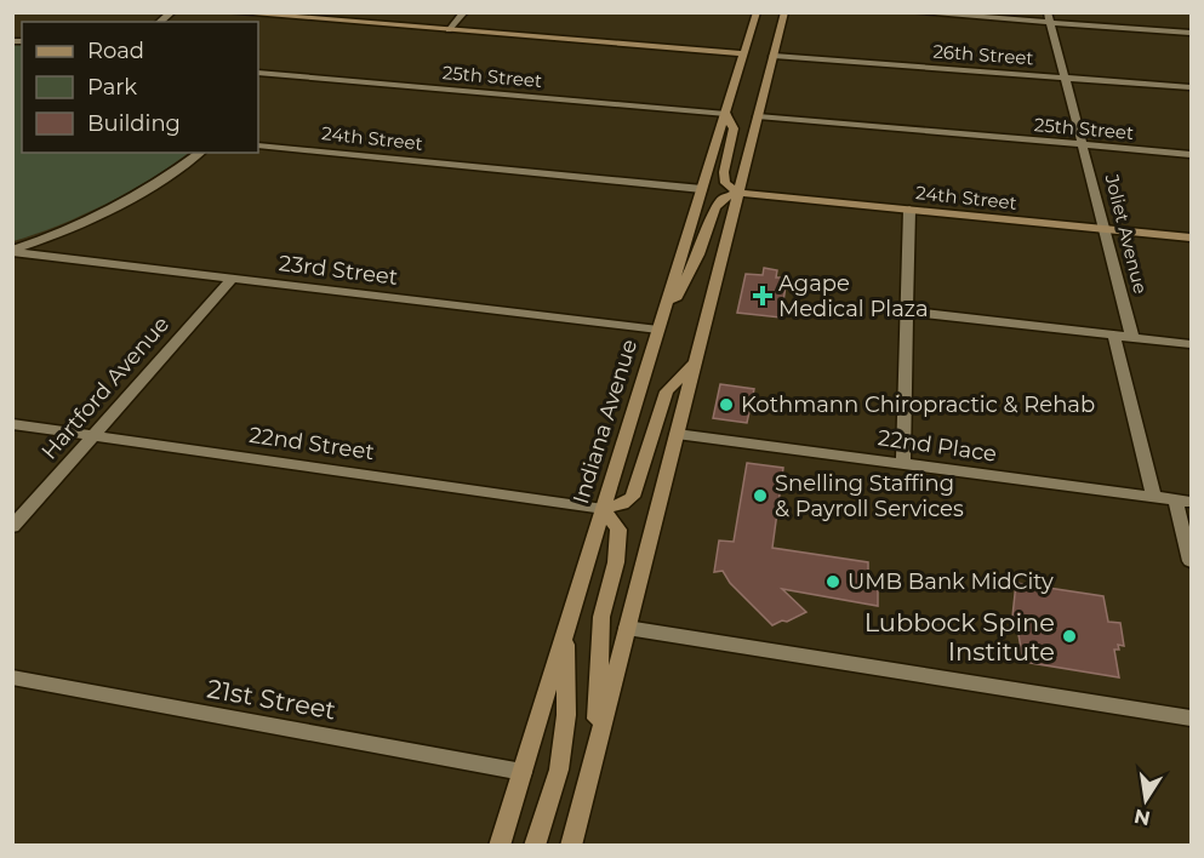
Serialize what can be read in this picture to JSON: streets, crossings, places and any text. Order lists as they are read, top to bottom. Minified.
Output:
{"streets":{"main road":["24th Street","Indiana Avenue"],"street":["26th Street","25th Street","Joliet Avenue","23rd Street","Hartford Avenue","22nd Street","22nd Place","21st Street"]},"crossings":[["26th Street","Joliet Avenue"],["25th Street","Joliet Avenue"],["25th Street","Indiana Avenue"],["24th Street","Joliet Avenue"],["24th Street","Indiana Avenue"],["23rd Street","Hartford Avenue"],["23rd Street","Indiana Avenue"],["Hartford Avenue","22nd Street"],["Indiana Avenue","22nd Street"],["Indiana Avenue","21st Street"]],"places":{"health":["Agape Medical Plaza"],"other":["Kothmann Chiropractic & Rehab","Snelling Staffing & Payroll Services","UMB Bank MidCity","Lubbock Spine Institute"]},"legend":["Road","Park","Building"],"north":"bottom"}
